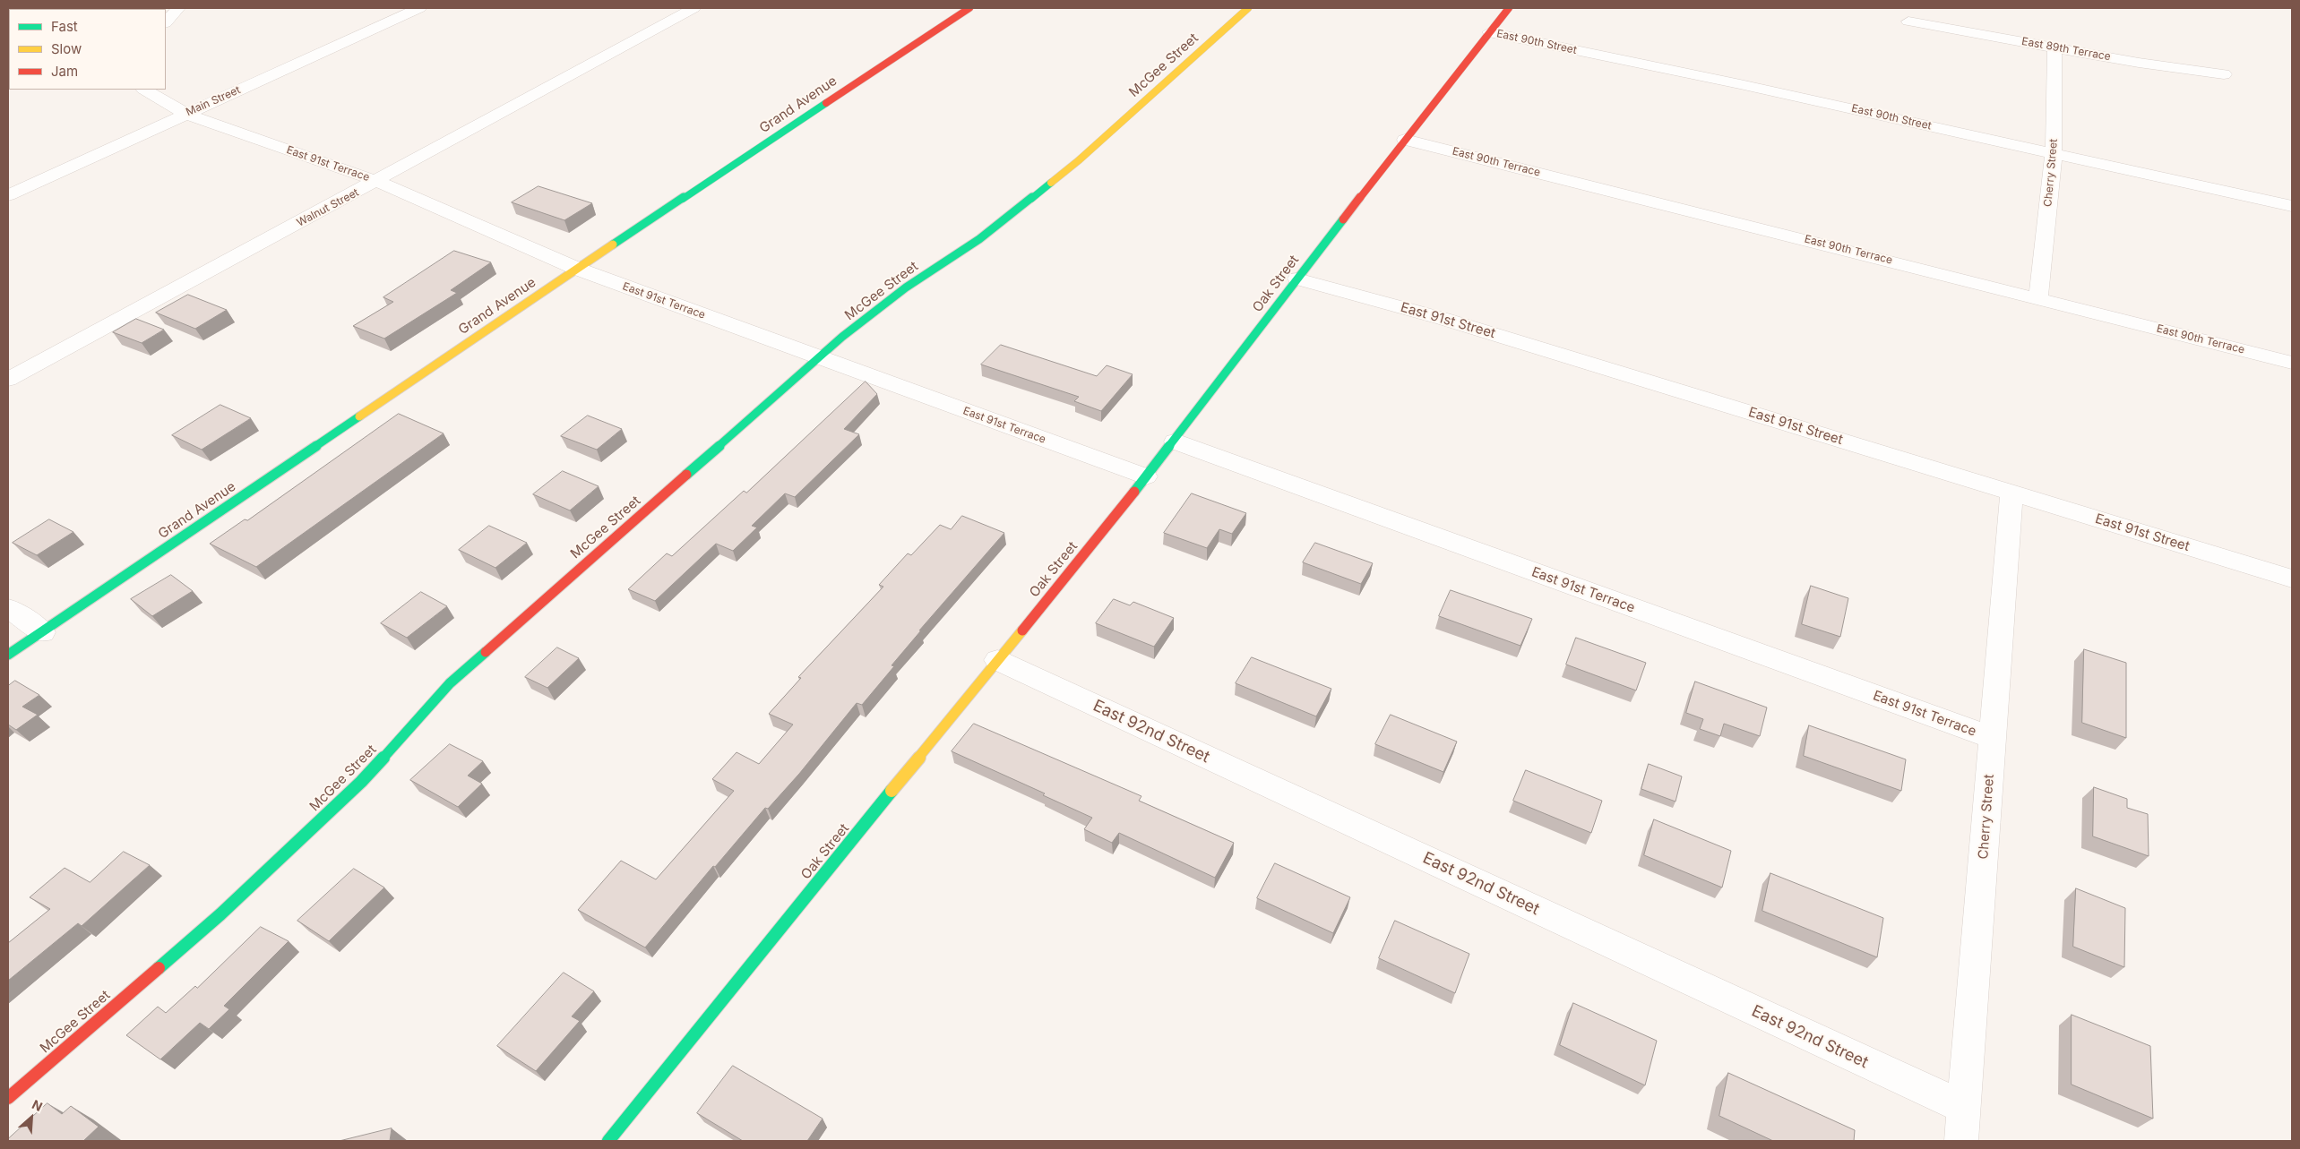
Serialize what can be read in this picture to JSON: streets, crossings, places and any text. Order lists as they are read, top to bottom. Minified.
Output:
{"streets":{"street":["East 90th Street","East 89th Terrace","McGee Street","Main Street","Grand Avenue","East 90th Terrace","East 91st Terrace","Cherry Street","Walnut Street","Oak Street","East 91st Street","East 92nd Street"]},"crossings":[["East 90th Street","Cherry Street"],["East 90th Street","Oak Street"],["East 89th Terrace","Cherry Street"],["McGee Street","East 91st Terrace"],["Main Street","East 91st Terrace"],["Grand Avenue","East 91st Terrace"],["East 90th Terrace","Cherry Street"],["East 90th Terrace","Oak Street"],["East 91st Terrace","Cherry Street"],["East 91st Terrace","Walnut Street"],["East 91st Terrace","Oak Street"],["Cherry Street","East 91st Street"],["Cherry Street","East 92nd Street"],["Oak Street","East 91st Street"],["Oak Street","East 92nd Street"]],"legend":["Fast","Slow","Jam"],"north":"top right"}
